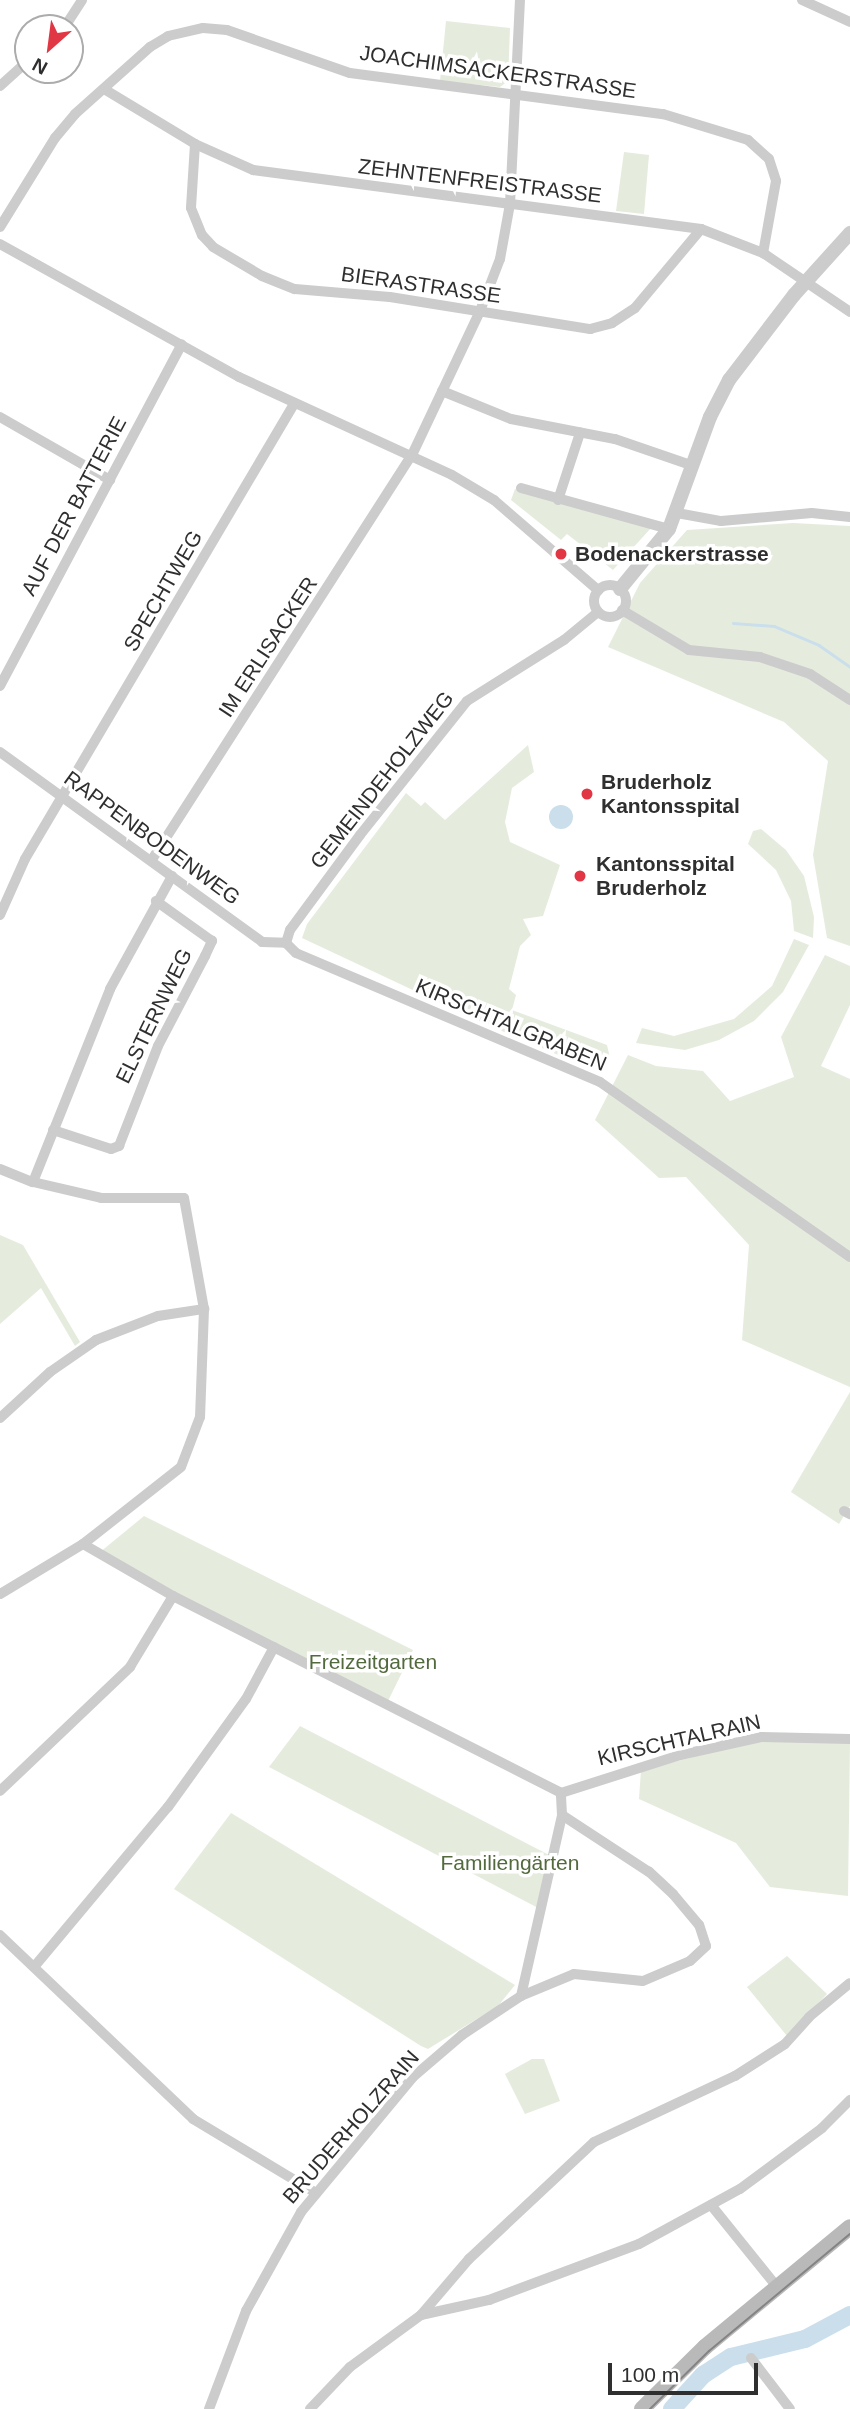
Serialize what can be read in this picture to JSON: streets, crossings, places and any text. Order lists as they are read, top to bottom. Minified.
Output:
{"streets":{"street":["JOACHIMSACKERSTRASSE","ZEHNTENFREISTRASSE","BIERASTRASSE","AUF DER BATTERIE","SPECHTWEG","IM ERLISACKER","GEMEINDEHOLZWEG","RAPPENBODENWEG","ELSTERNWEG","KIRSCHTALGRABEN","KIRSCHTALRAIN","BRUDERHOLZRAIN"]},"crossings":[["JOACHIMSACKERSTRASSE","ZEHNTENFREISTRASSE"],["JOACHIMSACKERSTRASSE","IM ERLISACKER"],["ZEHNTENFREISTRASSE","BIERASTRASSE"],["ZEHNTENFREISTRASSE","IM ERLISACKER"],["BIERASTRASSE","IM ERLISACKER"],["SPECHTWEG","RAPPENBODENWEG"],["IM ERLISACKER","RAPPENBODENWEG"],["GEMEINDEHOLZWEG","RAPPENBODENWEG"],["GEMEINDEHOLZWEG","KIRSCHTALGRABEN"],["RAPPENBODENWEG","KIRSCHTALGRABEN"]],"parks":["Freizeitgarten","Familiengärten"],"places":["Bodenackerstrasse","Bruderholz Kantonsspital","Kantonsspital Bruderholz"],"scale_bar":"100 m","north":"bottom left"}
